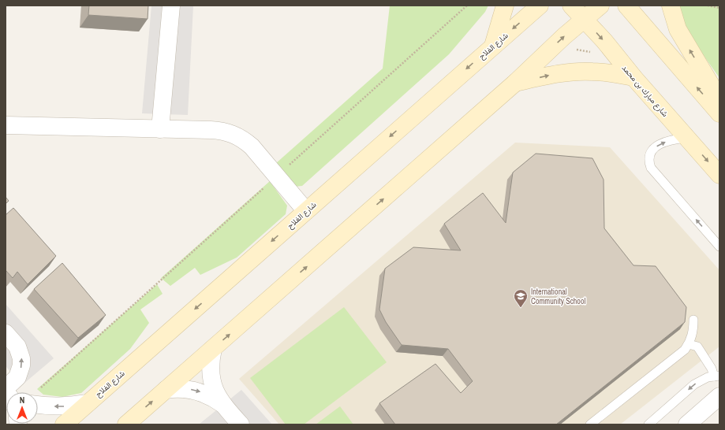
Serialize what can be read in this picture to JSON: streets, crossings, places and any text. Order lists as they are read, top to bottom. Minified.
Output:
{"streets":{"main road":["شارع الفلاح","شارع مبارك بن محمد"]},"places":{"school or university":["International Community School"]},"north":"top"}
